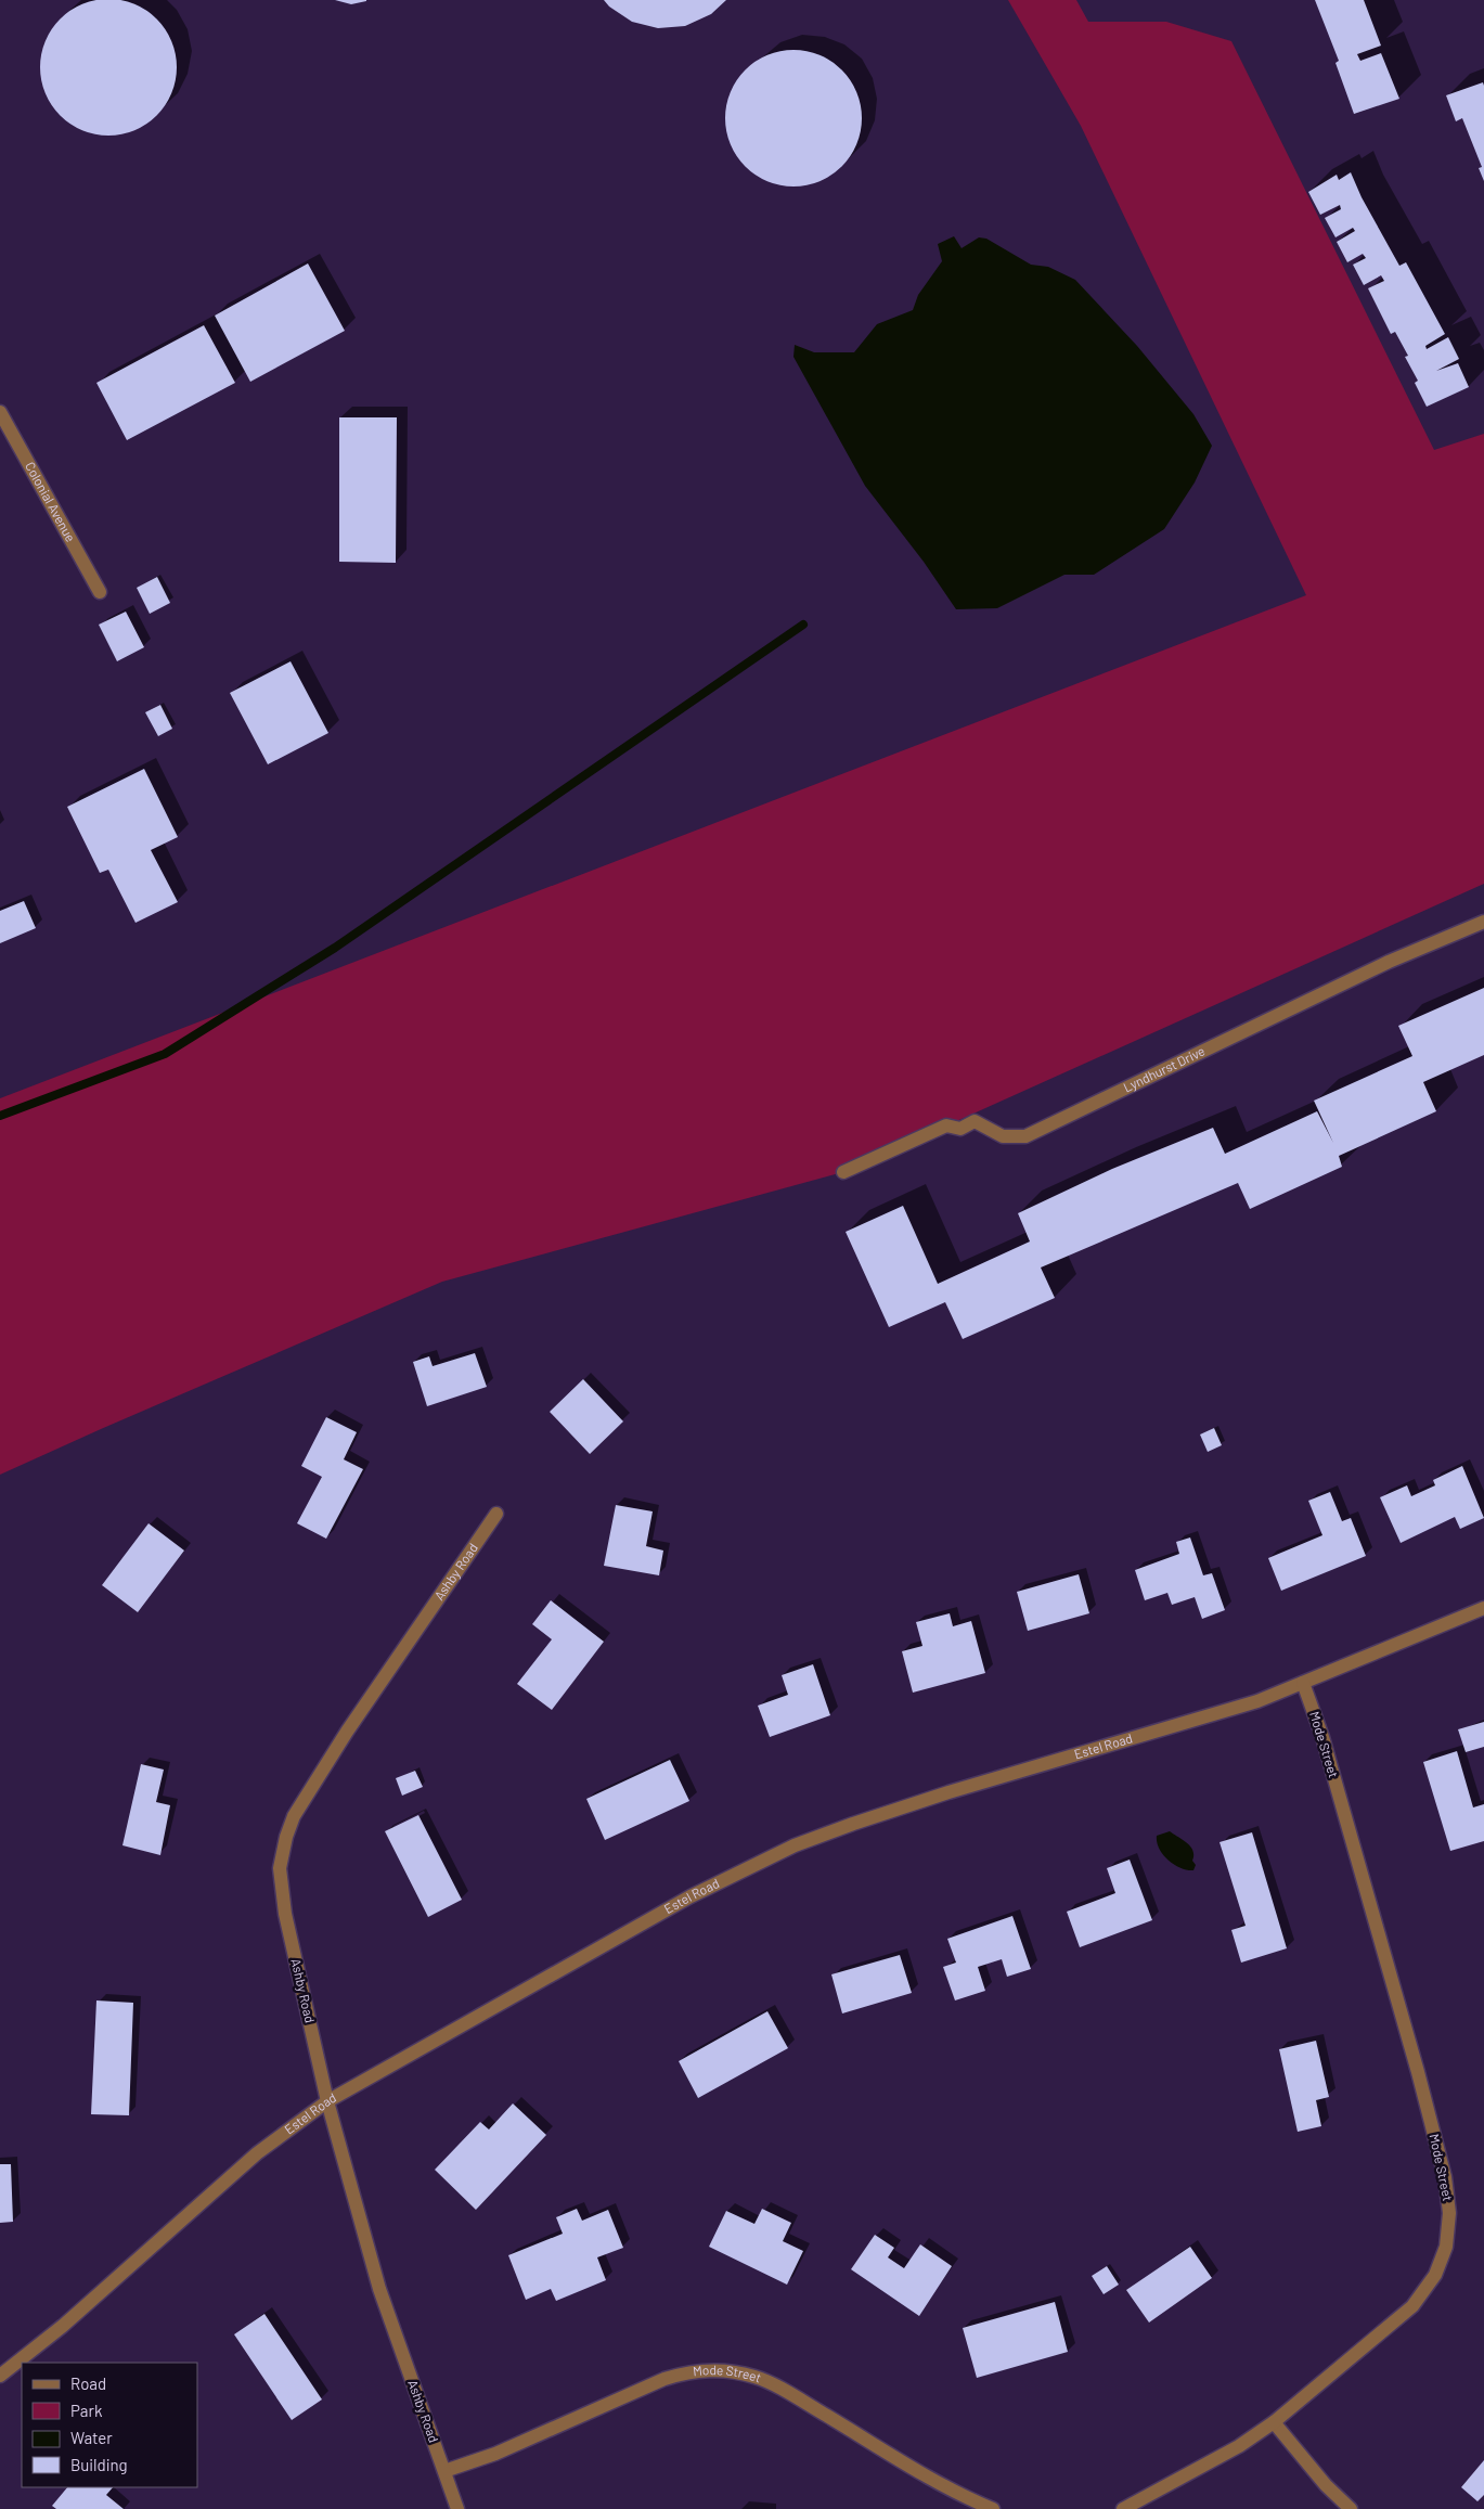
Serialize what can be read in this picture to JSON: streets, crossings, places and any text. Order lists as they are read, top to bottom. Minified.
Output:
{"streets":{"street":["Colonial Avenue","Lyndhurst Drive","Ashby Road","Mode Street","Estel Road"]},"crossings":[["Ashby Road","Mode Street"],["Ashby Road","Estel Road"],["Mode Street","Estel Road"]],"legend":["Road","Park","Water","Building"]}
